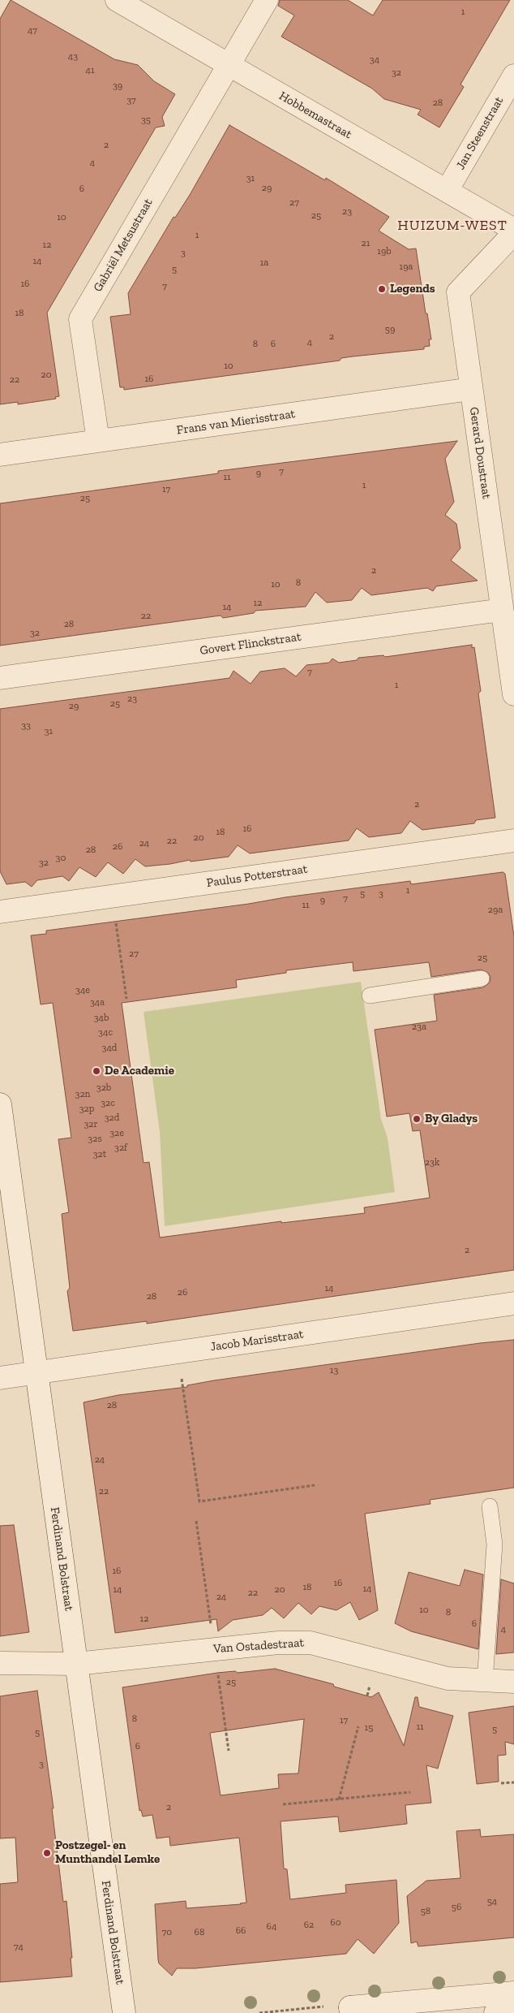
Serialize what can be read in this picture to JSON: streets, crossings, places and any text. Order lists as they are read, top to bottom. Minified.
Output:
{"streets":{"street":["Hobbemastraat","Jan Steenstraat","Gabriël Metsustraat","Frans van Mierisstraat","Gerard Doustraat","Govert Flinckstraat","Paulus Potterstraat","Jacob Marisstraat","Ferdinand Bolstraat","Van Ostadestraat"]},"crossings":[["Hobbemastraat","Jan Steenstraat"],["Hobbemastraat","Gabriël Metsustraat"],["Gabriël Metsustraat","Frans van Mierisstraat"],["Frans van Mierisstraat","Gerard Doustraat"],["Gerard Doustraat","Govert Flinckstraat"],["Jacob Marisstraat","Ferdinand Bolstraat"],["Ferdinand Bolstraat","Van Ostadestraat"]],"districts":["HUIZUM-WEST"],"places":["Legends","De Academie","By Gladys","Postzegel- en Munthandel Lemke"],"house_numbers":["1","47","43","34","41","32","39","37","28","35","2","4","31","29","6","27","23","25","10","1","21","12","19b","3","14","1a","19a","5","16","7","18","59","2","4","8","6","10","20","16","22","7","9","11","1","17","25","2","8","10","12","14","22","28","32","7","1","23","25","29","33","31","2","16","18","20","22","24","26","28","30","32","1","5","3","7","9","11","29a","27","25","34e","34a","34b","23a","34c","34d","32b","32n","32c","32p","32d","32r","32e","32s","32f","32t","23k","2","14","26","28","13","28","24","22","16","16","18","14","14","20","22","24","10","8","12","6","4","25","8","17","11","15","5","5","6","3","2","54","56","58","60","62","64","66","70","68","74"]}
